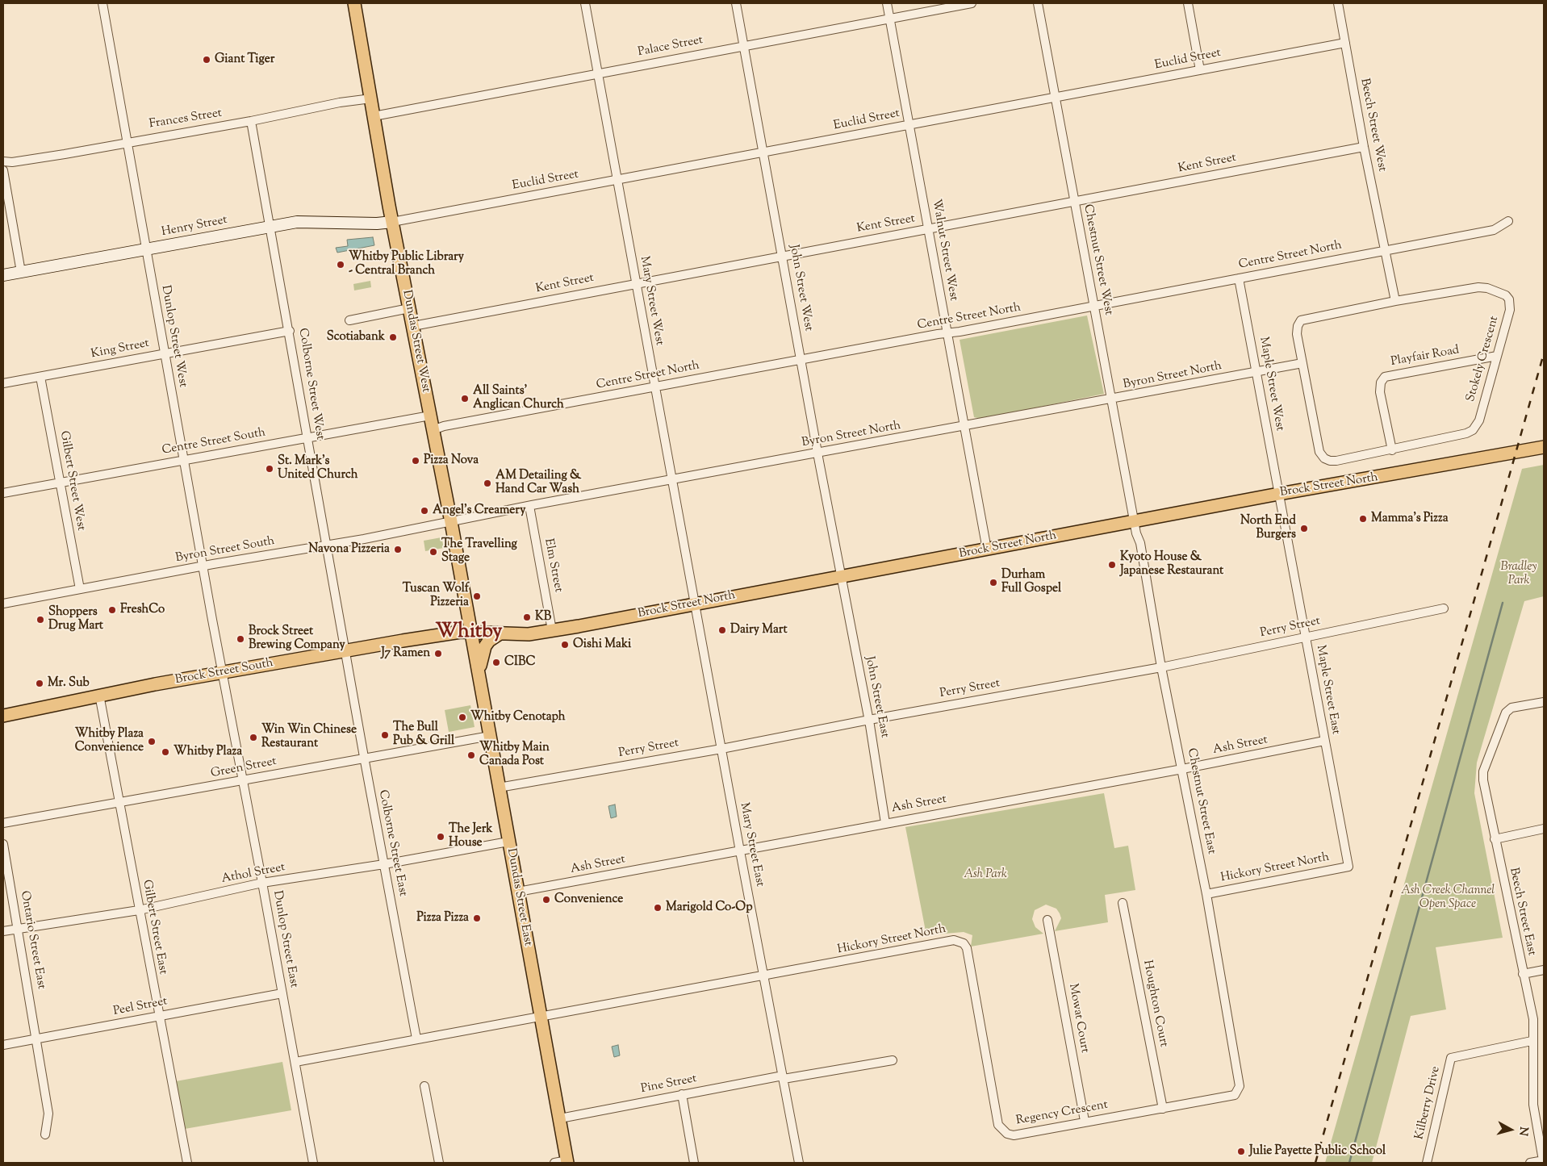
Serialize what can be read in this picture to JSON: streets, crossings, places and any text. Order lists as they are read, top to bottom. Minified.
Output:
{"streets":{"main road":["Henry Street","Dundas Street West","Brock Street North","Brock Street South","Dundas Street East"],"street":["Palace Street","Euclid Street","Frances Street","Beech Street West","Kent Street","Walnut Street West","Centre Street North","Chestnut Street West","John Street West","Mary Street West","Dunlop Street West","King Street","Playfair Road","Stokely Crescent","Byron Street North","Colborne Street West","Maple Street West","Centre Street South","Gilbert Street West","Byron Street South","Elm Street","Perry Street","Maple Street East","John Street East","Ash Street","Green Street","Chestnut Street East","Colborne Street East","Mary Street East","Hickory Street North","Athol Street","Beech Street East","Gilbert Street East","Dunlop Street East","Ontario Street East","Houghton Court","Peel Street","Mowat Court","Pine Street","Kilberry Drive","Regency Crescent"]},"crossings":[["Palace Street","Walnut Street West"],["Palace Street","John Street West"],["Palace Street","Mary Street West"],["Palace Street","Dundas Street West"],["Euclid Street","Beech Street West"],["Euclid Street","Henry Street"],["Euclid Street","Walnut Street West"],["Euclid Street","Chestnut Street West"],["Euclid Street","John Street West"],["Euclid Street","Mary Street West"],["Euclid Street","Dundas Street West"],["Frances Street","Dunlop Street West"],["Frances Street","Dundas Street West"],["Frances Street","Colborne Street West"],["Beech Street West","Kent Street"],["Beech Street West","Centre Street North"],["Beech Street West","Stokely Crescent"],["Kent Street","Walnut Street West"],["Kent Street","Chestnut Street West"],["Kent Street","John Street West"],["Kent Street","Mary Street West"],["Kent Street","Dundas Street West"],["Henry Street","Dunlop Street West"],["Henry Street","Dundas Street West"],["Henry Street","Colborne Street West"],["Walnut Street West","Centre Street North"],["Walnut Street West","Byron Street North"],["Walnut Street West","Brock Street North"],["Centre Street North","Chestnut Street West"],["Centre Street North","John Street West"],["Centre Street North","Mary Street West"],["Centre Street North","Dundas Street West"],["Centre Street North","Maple Street West"],["Chestnut Street West","Byron Street North"],["Chestnut Street West","Brock Street North"],["Chestnut Street West","Chestnut Street East"],["John Street West","Byron Street North"],["John Street West","Brock Street North"],["John Street West","John Street East"],["Mary Street West","Byron Street North"],["Mary Street West","Brock Street North"],["Mary Street West","Mary Street East"],["Dunlop Street West","King Street"],["Dunlop Street West","Centre Street South"],["Dunlop Street West","Byron Street South"],["Dunlop Street West","Brock Street South"],["Dunlop Street West","Dunlop Street East"],["Dundas Street West","Byron Street North"],["Dundas Street West","Centre Street South"],["Dundas Street West","Brock Street North"],["Dundas Street West","Byron Street South"],["Dundas Street West","Brock Street South"],["Dundas Street West","Dundas Street East"],["King Street","Colborne Street West"],["King Street","Gilbert Street West"],["Playfair Road","Stokely Crescent"],["Stokely Crescent","Byron Street North"],["Byron Street North","Maple Street West"],["Byron Street North","Byron Street South"],["Byron Street North","Elm Street"],["Colborne Street West","Centre Street South"],["Colborne Street West","Byron Street South"],["Colborne Street West","Brock Street South"],["Colborne Street West","Colborne Street East"],["Maple Street West","Brock Street North"],["Maple Street West","Maple Street East"],["Centre Street South","Gilbert Street West"],["Gilbert Street West","Byron Street South"],["Brock Street North","Elm Street"],["Brock Street North","Brock Street South"],["Brock Street North","Maple Street East"],["Brock Street North","John Street East"],["Brock Street North","Chestnut Street East"],["Brock Street North","Mary Street East"],["Brock Street North","Dundas Street East"],["Perry Street","Maple Street East"],["Perry Street","John Street East"],["Perry Street","Chestnut Street East"],["Perry Street","Mary Street East"],["Perry Street","Dundas Street East"],["Brock Street South","Colborne Street East"],["Brock Street South","Dundas Street East"],["Brock Street South","Gilbert Street East"],["Brock Street South","Dunlop Street East"],["Maple Street East","Ash Street"],["Maple Street East","Hickory Street North"],["John Street East","Ash Street"],["Ash Street","Chestnut Street East"],["Ash Street","Mary Street East"],["Ash Street","Dundas Street East"],["Green Street","Colborne Street East"],["Green Street","Dundas Street East"],["Green Street","Gilbert Street East"],["Green Street","Dunlop Street East"],["Chestnut Street East","Hickory Street North"],["Chestnut Street East","Regency Crescent"],["Colborne Street East","Hickory Street North"],["Colborne Street East","Athol Street"],["Mary Street East","Hickory Street North"],["Mary Street East","Pine Street"],["Hickory Street North","Dundas Street East"],["Hickory Street North","Dunlop Street East"],["Hickory Street North","Regency Crescent"],["Athol Street","Dundas Street East"],["Athol Street","Gilbert Street East"],["Athol Street","Dunlop Street East"],["Athol Street","Ontario Street East"],["Dundas Street East","Pine Street"],["Beech Street East","Kilberry Drive"],["Gilbert Street East","Peel Street"],["Dunlop Street East","Peel Street"],["Ontario Street East","Peel Street"],["Houghton Court","Regency Crescent"],["Mowat Court","Regency Crescent"]],"districts":["Whitby"],"parks":["Bradley Park","Ash Park","Ash Creek Channel Open Space"],"places":["Giant Tiger","Whitby Public Library - Central Branch","Scotiabank","All Saints' Anglican Church","Pizza Nova","St. Mark's United Church","AM Detailing & Hand Car Wash","Angel's Creamery","Mamma's Pizza","North End Burgers","Navona Pizzeria","The Travelling Stage","Kyoto House & Japanese Restaurant","Durham Full Gospel","Tuscan Wolf Pizzeria","FreshCo","KB","Shoppers Drug Mart","Dairy Mart","Brock Street Brewing Company","Oishi Maki","J7 Ramen","CIBC","Mr. Sub","Whitby Cenotaph","The Bull Pub & Grill","Win Win Chinese Restaurant","Whitby Plaza Convenience","Whitby Plaza","Whitby Main Canada Post","The Jerk House","Convenience","Marigold Co-Op","Pizza Pizza","Julie Payette Public School"],"north":"right"}
